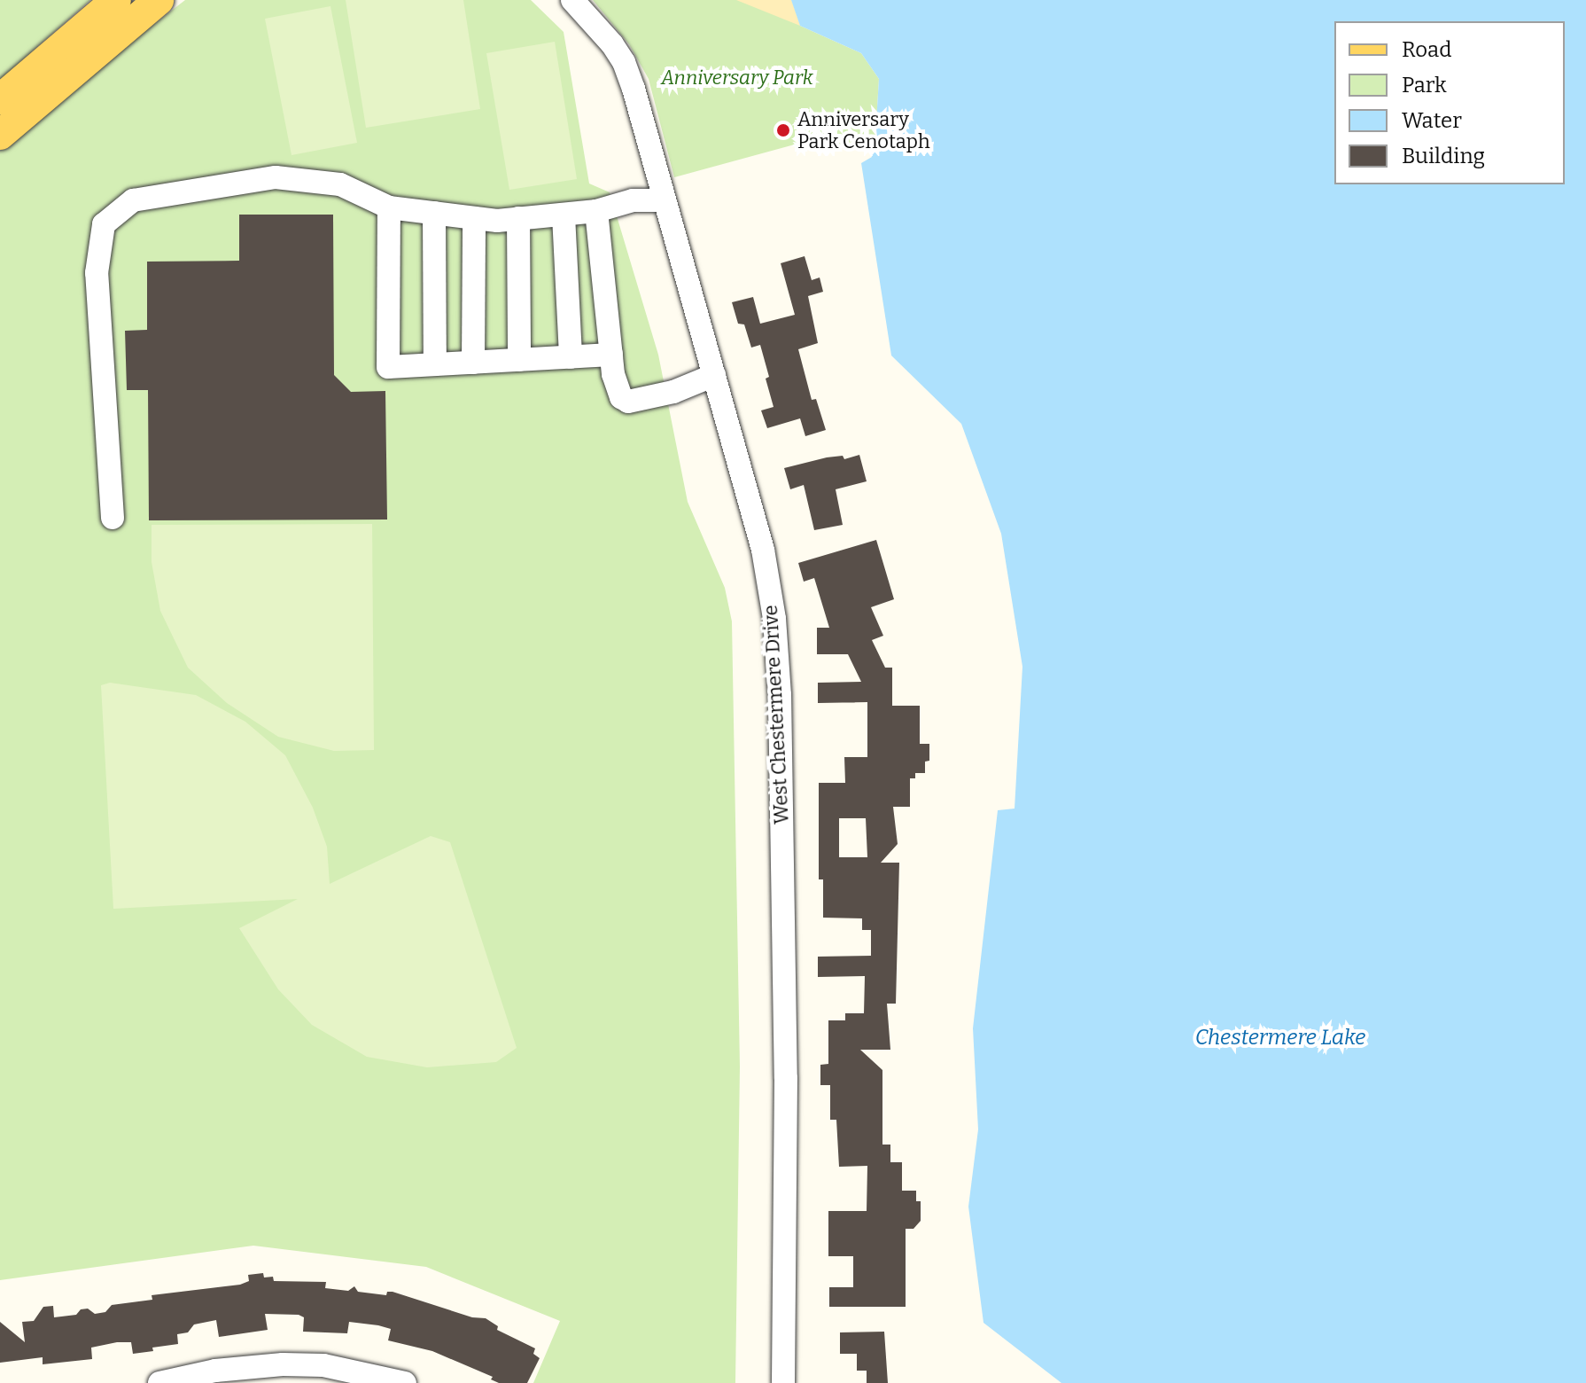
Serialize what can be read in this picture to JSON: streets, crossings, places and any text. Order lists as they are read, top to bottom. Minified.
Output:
{"streets":{"street":["West Chestermere Drive"]},"water":["Chestermere Lake"],"parks":["Anniversary Park"],"places":["Anniversary Park Cenotaph"],"legend":["Road","Park","Water","Building"]}
